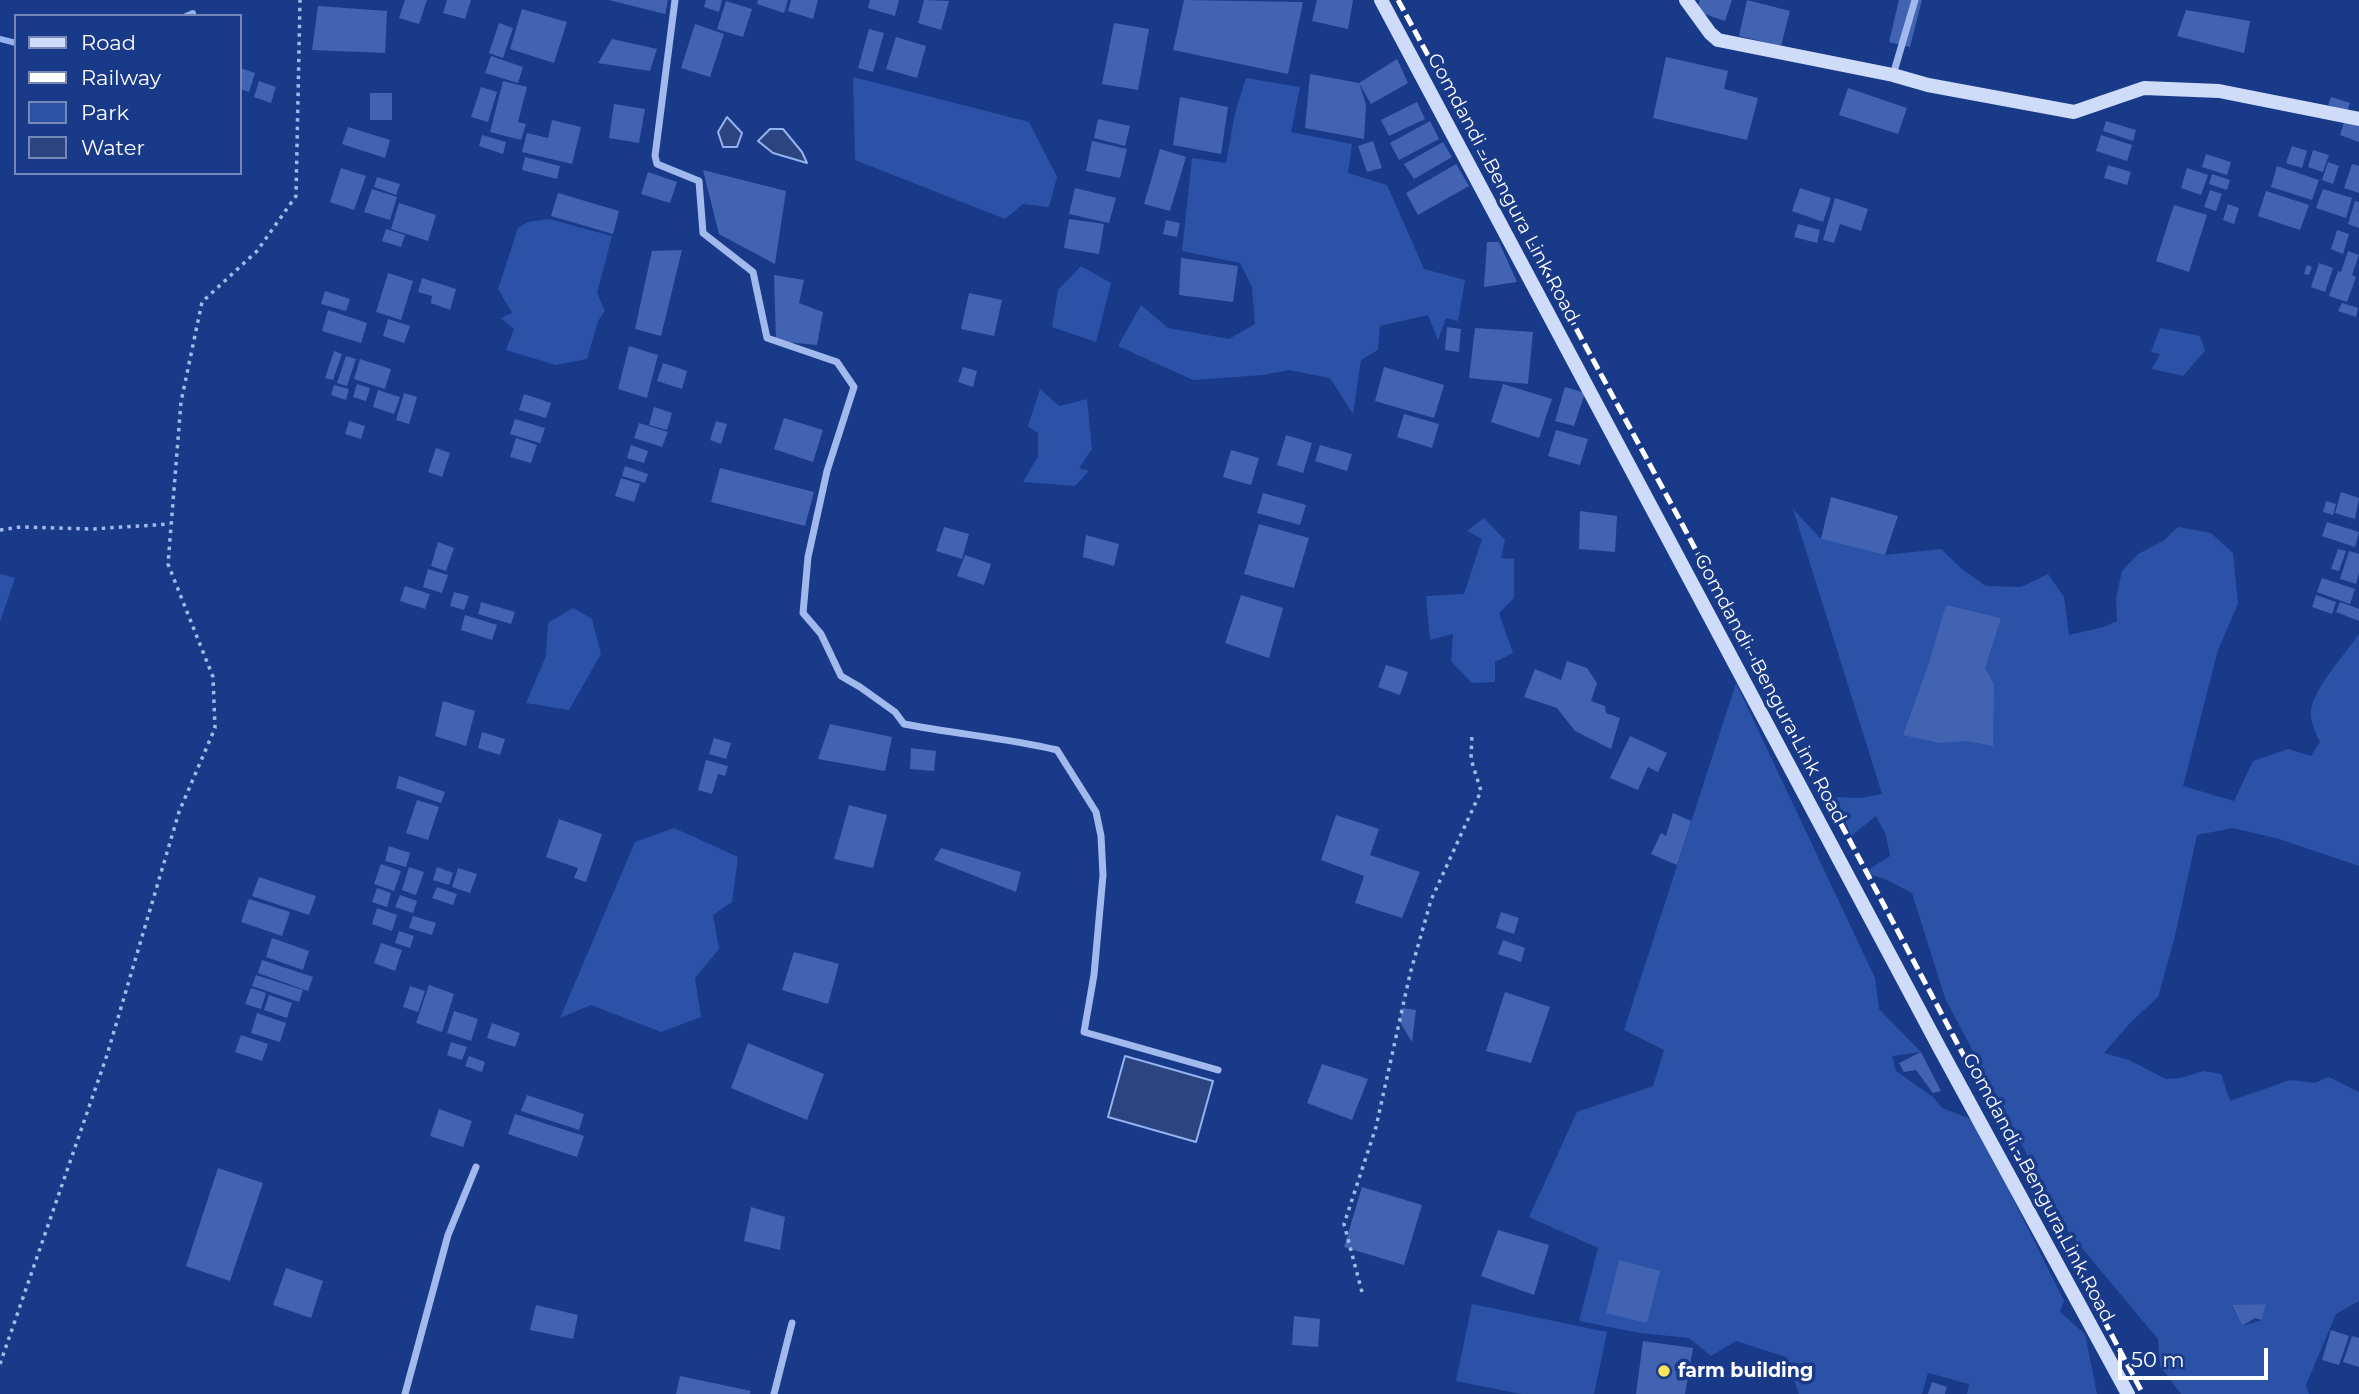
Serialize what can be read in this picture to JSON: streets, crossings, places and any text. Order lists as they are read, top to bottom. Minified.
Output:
{"streets":{"main road":["Gomdandi - Bengura Link Road"]},"places":["farm building"],"legend":["Road","Railway","Park","Water"],"scale_bar":"50 m"}
